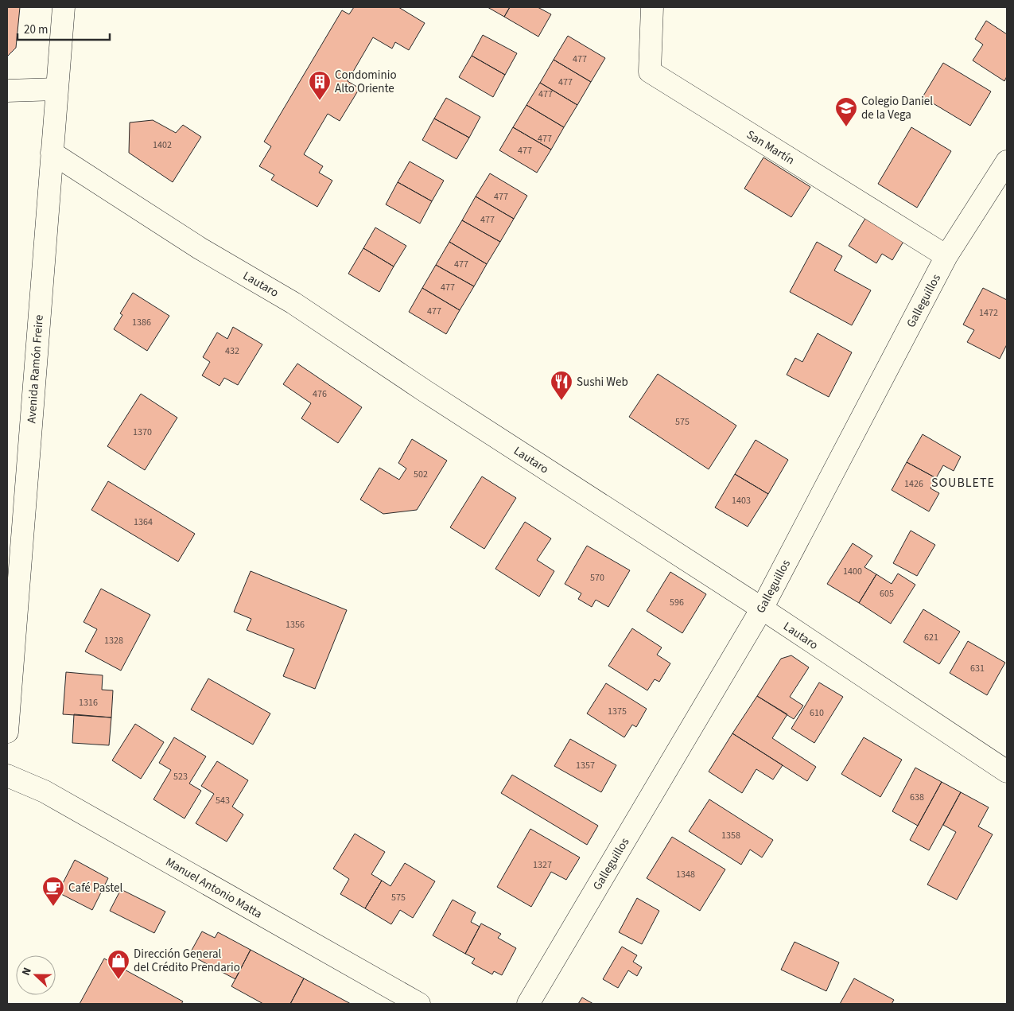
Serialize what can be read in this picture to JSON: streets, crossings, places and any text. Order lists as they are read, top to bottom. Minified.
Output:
{"streets":{"street":["San Martín","Lautaro","Galleguillos","Avenida Ramón Freire","Manuel Antonio Matta"]},"crossings":[["San Martín","Galleguillos"],["Lautaro","Galleguillos"],["Lautaro","Avenida Ramón Freire"]],"districts":["SOUBLETE"],"places":{"building":["Condominio Alto Oriente"],"school or university":["Colegio Daniel de la Vega"],"restaurant":["Sushi Web"],"cafe":["Café Pastel"],"shop":["Dirección General del Crédito Prendario"]},"house_numbers":["477","477","477","477","1402","477","477","477","477","477","477","1472","1386","432","476","575","1370","502","1426","1403","1364","1400","570","605","596","1356","621","1328","631","1316","1375","610","1357","523","638","543","1358","1327","1348","575"],"scale_bar":"20 m","north":"left"}
